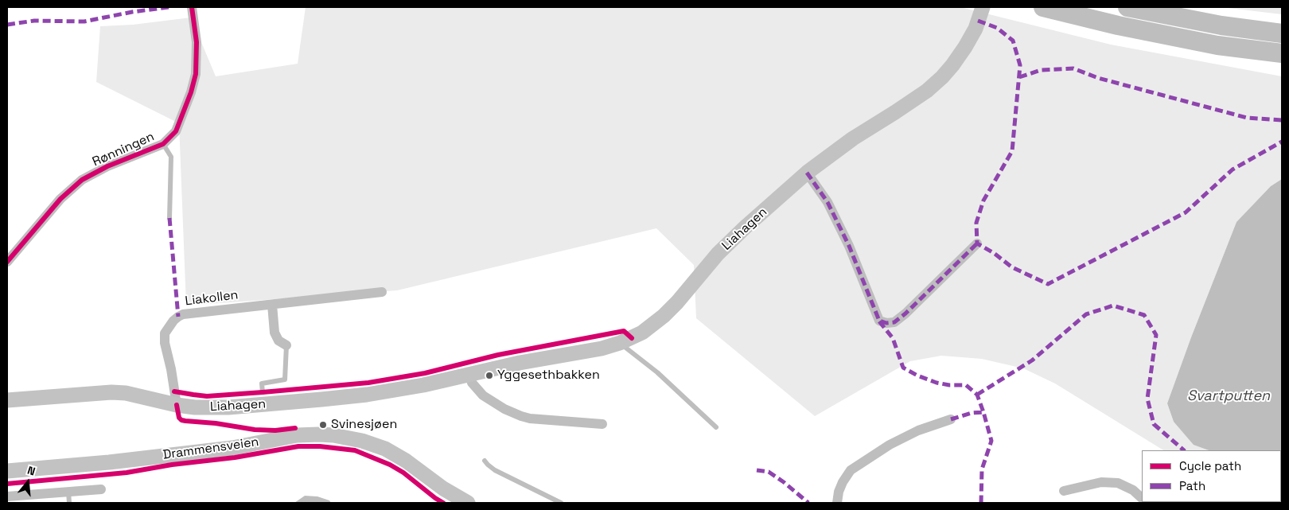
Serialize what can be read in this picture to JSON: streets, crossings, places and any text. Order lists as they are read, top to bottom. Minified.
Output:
{"streets":{"main road":["Liahagen","Drammensveien"],"street":["Rønningen","Liakollen"]},"crossings":[["Liahagen","Liakollen"]],"water":["Svartputten"],"places":["Yggesethbakken","Svinesjøen"],"legend":["Cycle path","Path"],"north":"top"}
